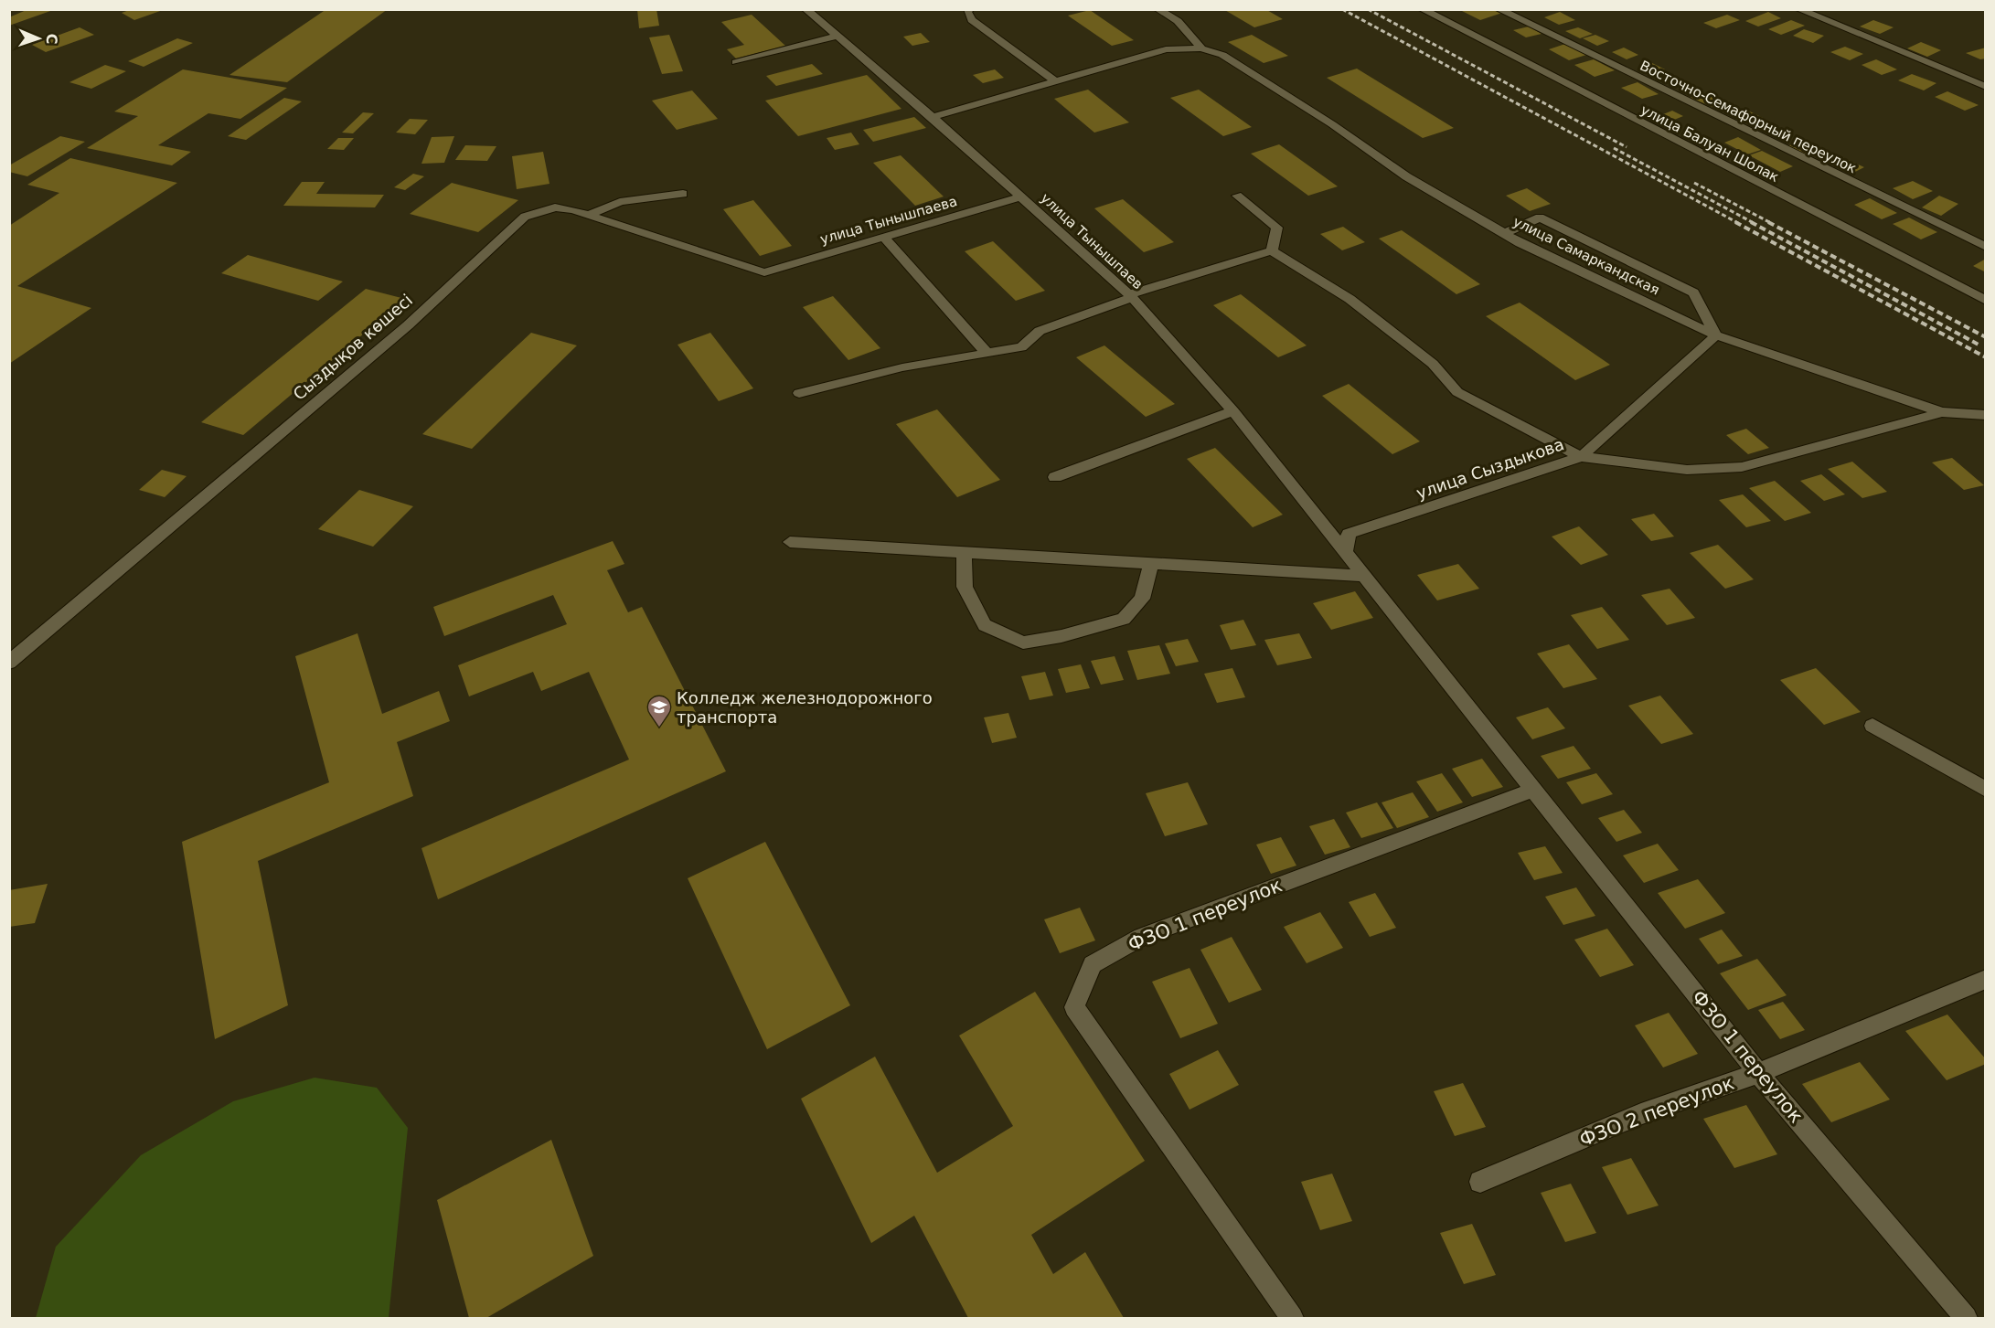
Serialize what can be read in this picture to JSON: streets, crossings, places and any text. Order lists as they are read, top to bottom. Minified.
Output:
{"streets":{"street":["Восточно-Семафорный переулок","улица Балуан Шолак","улица Тынышпаева","улица Тынышпаев","улица Самаркандская","Сыздықов көшесі","улица Сыздыкова","ФЗО 1 переулок","ФЗО 2 переулок"]},"crossings":[["улица Тынышпаева","улица Тынышпаев"],["улица Тынышпаева","Сыздықов көшесі"],["улица Тынышпаев","улица Сыздыкова"],["улица Тынышпаев","ФЗО 1 переулок"],["улица Самаркандская","улица Сыздыкова"],["улица Сыздыкова","ФЗО 1 переулок"],["ФЗО 1 переулок","ФЗО 2 переулок"]],"places":{"school or university":["Колледж железнодорожного транспорта"]},"north":"right"}
